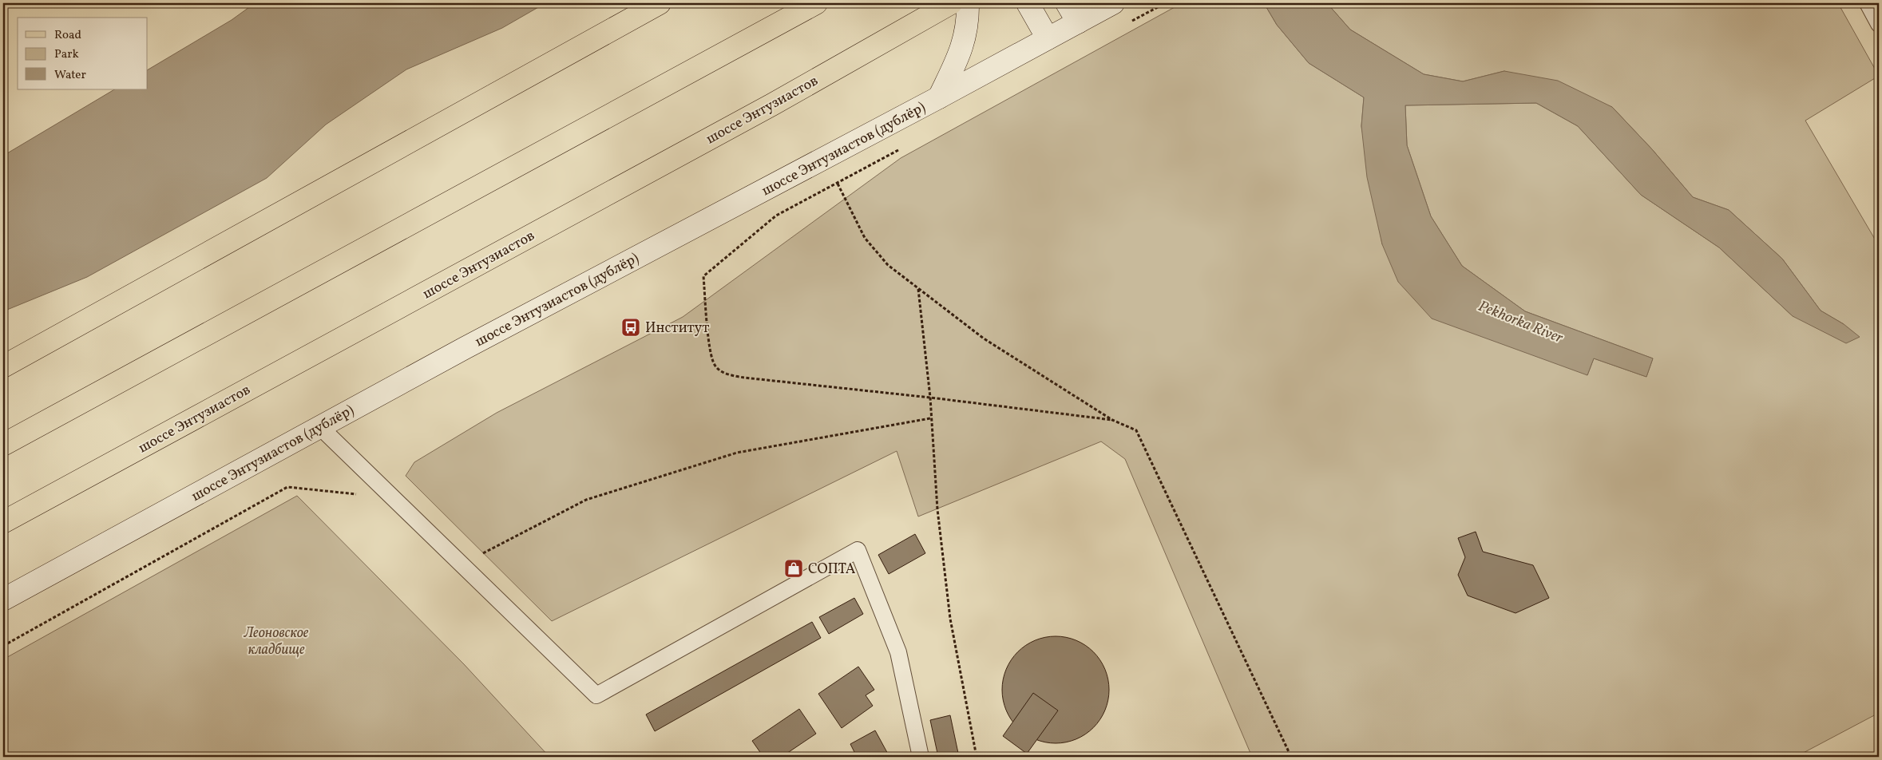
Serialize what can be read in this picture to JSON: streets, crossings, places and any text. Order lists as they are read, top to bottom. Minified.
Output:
{"streets":{"main road":["шоссе Энтузиастов","шоссе Энтузиастов (дублёр)"]},"water":["Pekhorka River"],"parks":["Леоновское кладбище"],"places":{"bus stop":["Институт"],"shop":["СОПТА"]},"legend":["Road","Park","Water"]}
